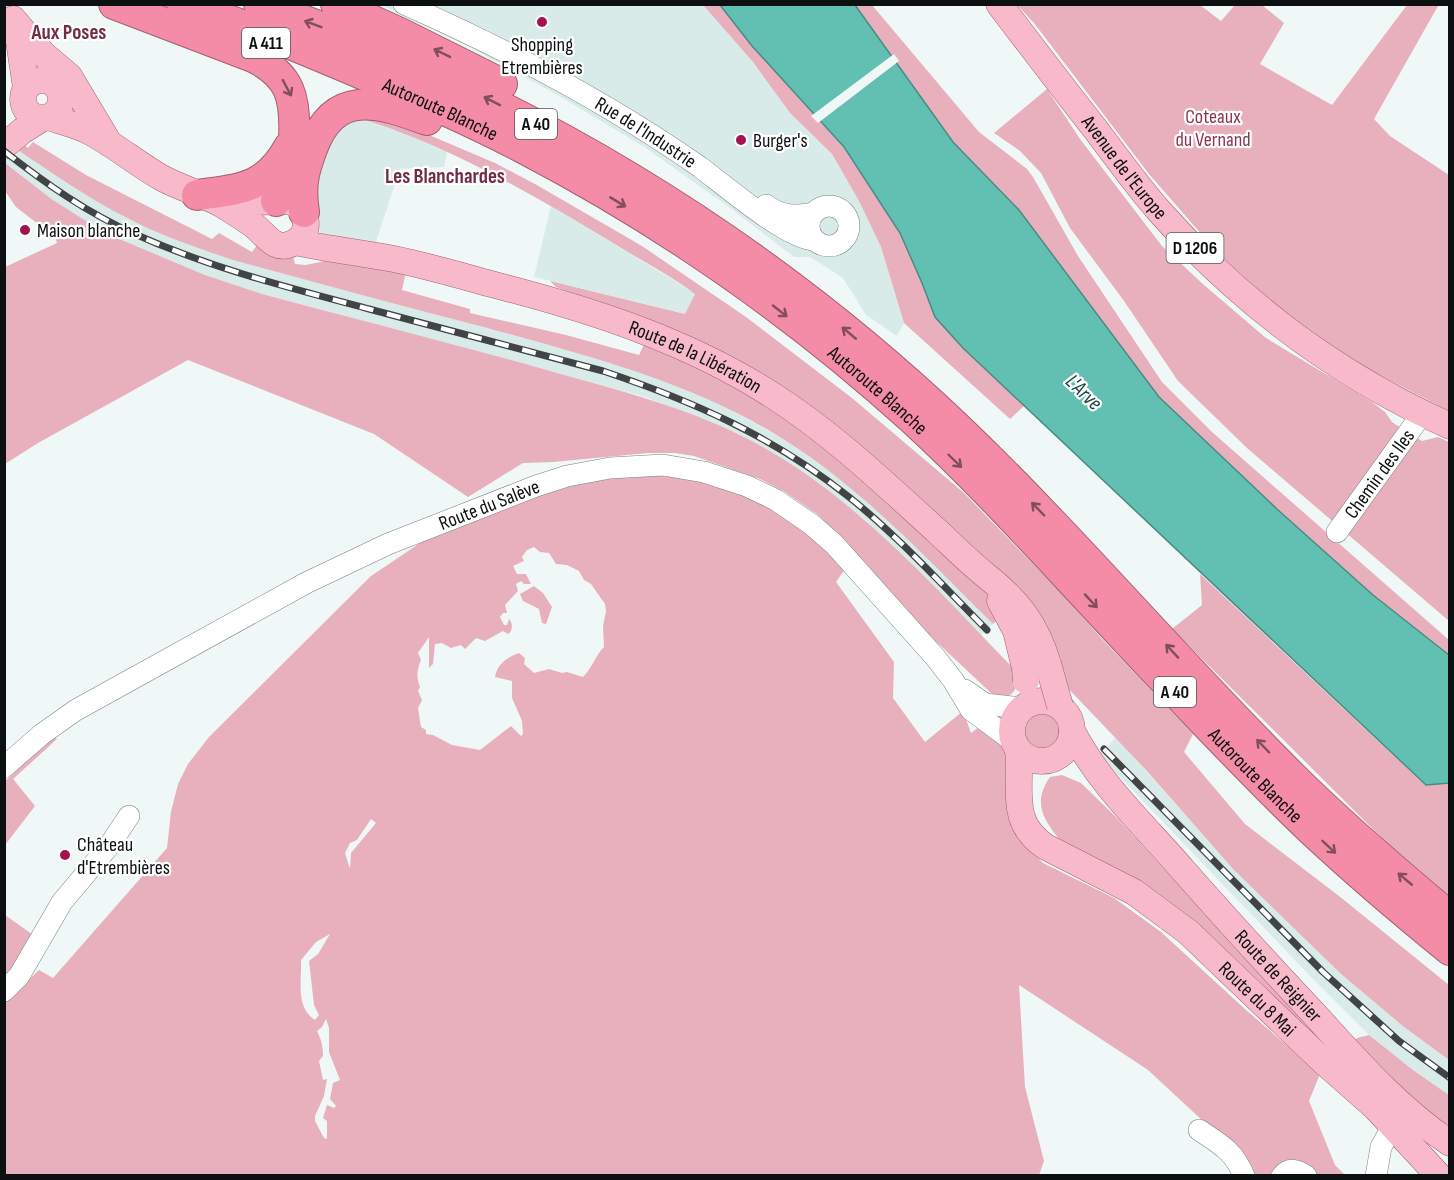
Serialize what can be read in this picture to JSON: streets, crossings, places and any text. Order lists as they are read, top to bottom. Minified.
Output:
{"streets":{"highway":["A 411","Autoroute Blanche","A 40"],"main road":["Avenue de l'Europe","D 1206","Route de la Libération","Route de Reignier","Route du 8 Mai"],"street":["Rue de l'Industrie","Chemin des Iles","Route du Salève"]},"crossings":[["A 411","Autoroute Blanche"],["Avenue de l'Europe","Chemin des Iles"],["Route de la Libération","Route du Salève"],["Route de la Libération","Route de Reignier"],["Route de la Libération","Route du 8 Mai"],["Route du Salève","Route de Reignier"],["Route du Salève","Route du 8 Mai"],["Route de Reignier","Route du 8 Mai"]],"districts":["Aux Poses","Les Blanchardes"],"water":["L'Arve"],"parks":["Coteaux du Vernand"],"places":["Shopping Etrembières","Burger's","Maison blanche","Château d'Etrembières"]}
